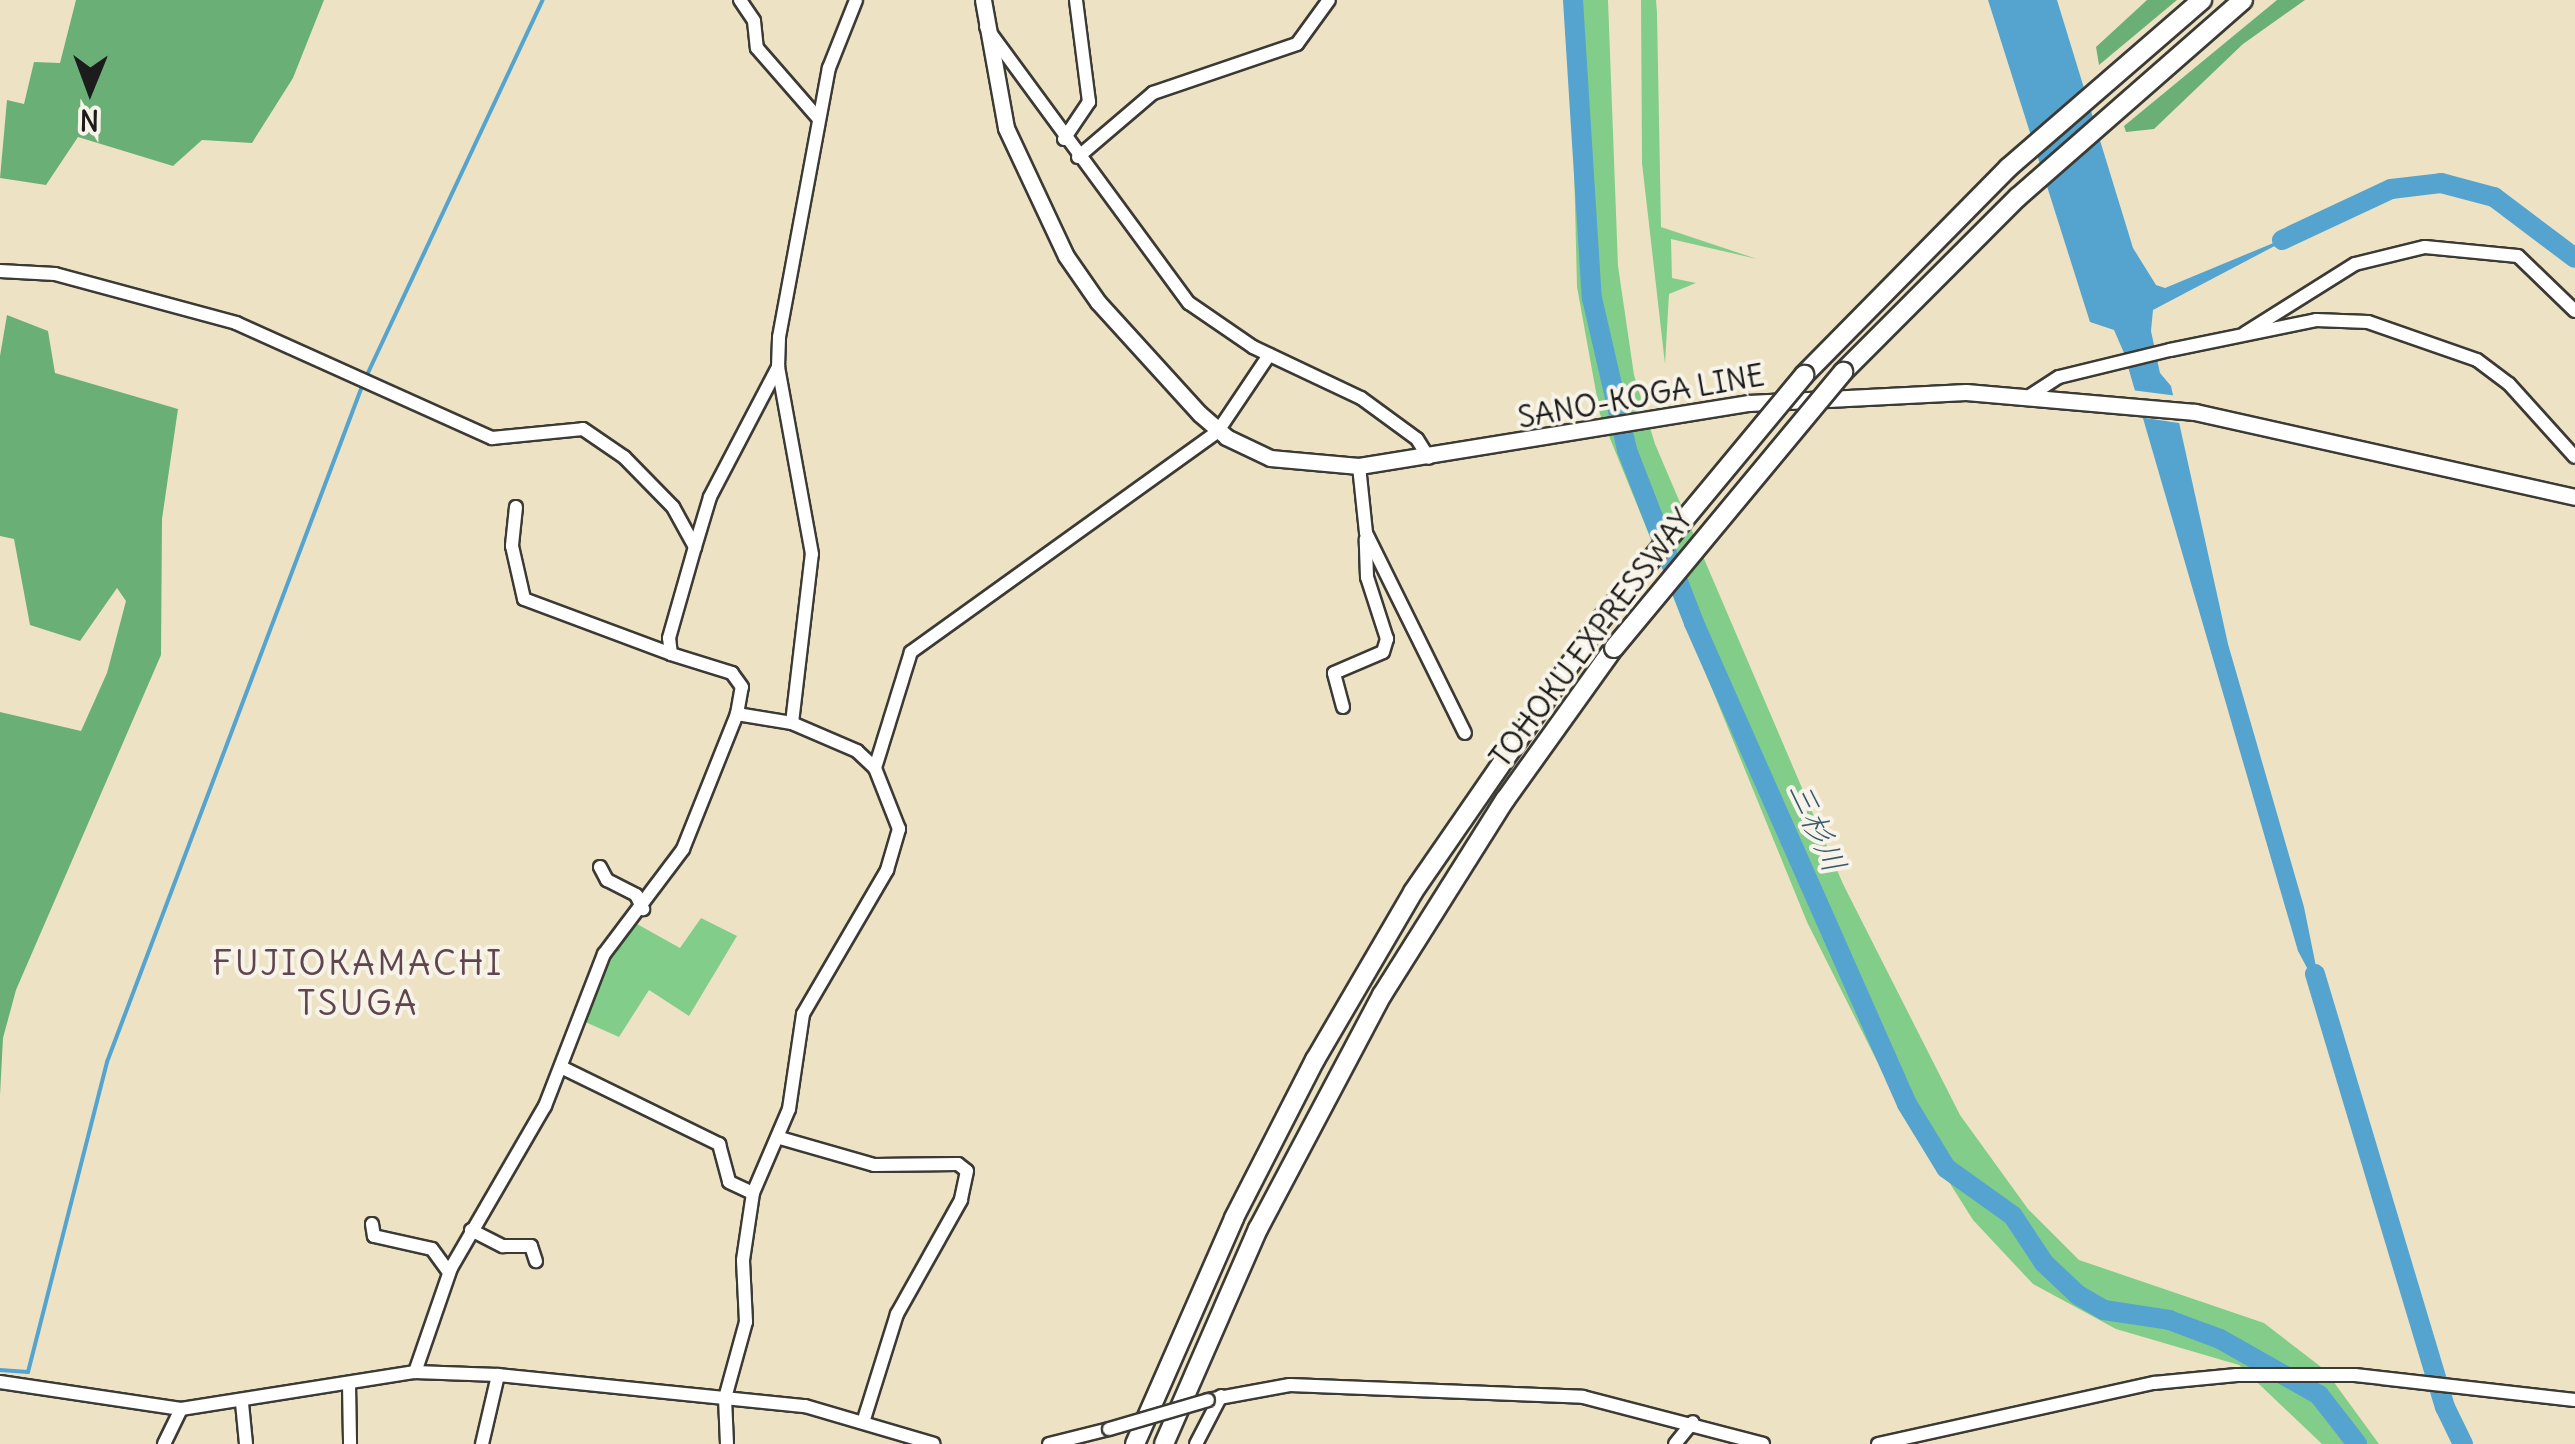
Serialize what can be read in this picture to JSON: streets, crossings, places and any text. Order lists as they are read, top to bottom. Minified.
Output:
{"streets":{"highway":["TOHOKU EXPRESSWAY"],"main road":["SANO-KOGA LINE"]},"districts":["FUJIOKAMACHI TSUGA"],"water":["三杉川"],"north":"bottom"}
